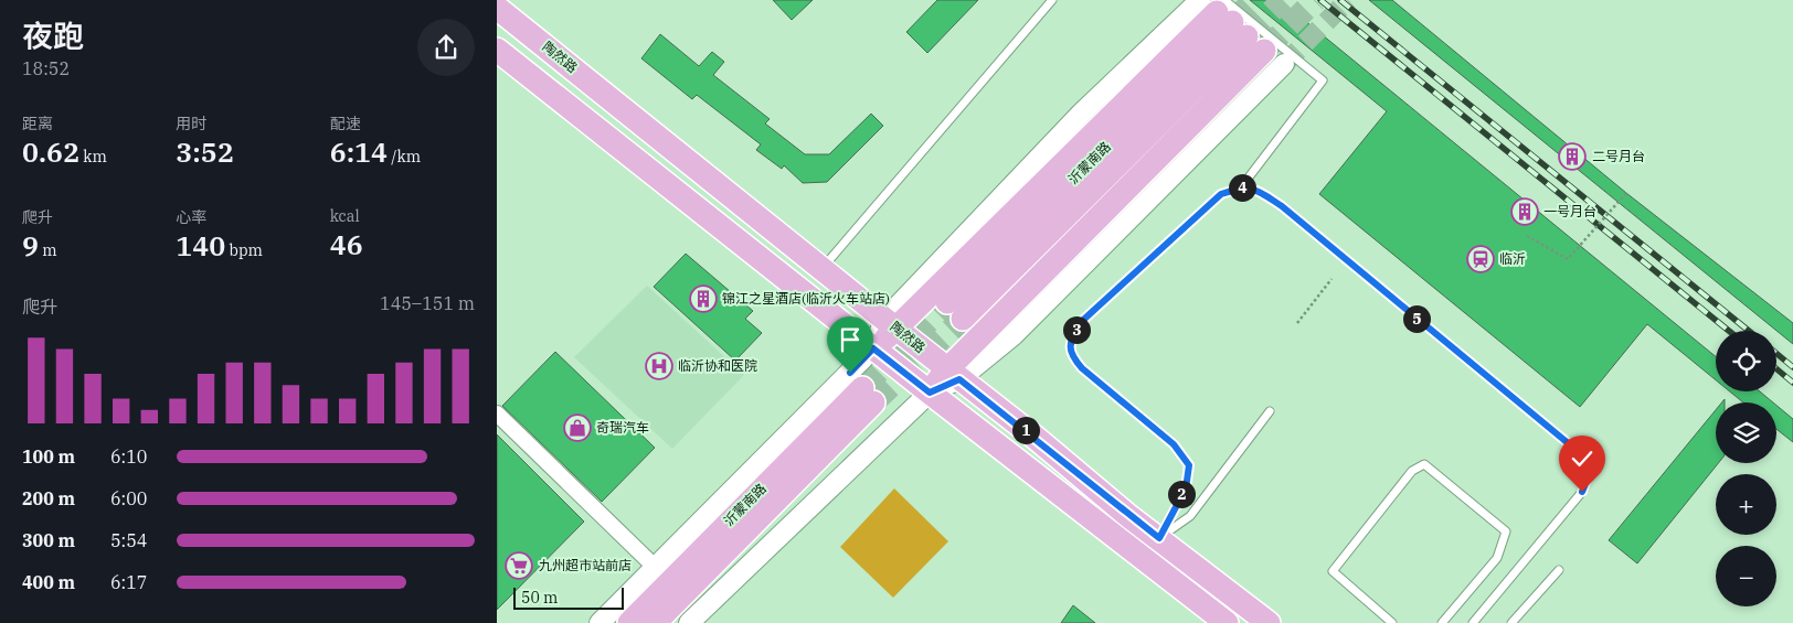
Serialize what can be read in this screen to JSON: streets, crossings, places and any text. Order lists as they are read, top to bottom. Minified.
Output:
{"streets":{"main road":["陶然路","沂蒙南路"]},"places":{"building":["二号月台","一号月台","锦江之星酒店(临沂火车站店)"],"station":["临沂"],"hospital":["临沂协和医院"],"shop":["奇瑞汽车"],"supermarket":["九州超市站前店"]},"scale_bar":"50 m","page":{"heading":["夜跑","18:52"],"stats":[["距离","0.62 km"],["用时","3:52"],["配速","6:14 /km"],["爬升","9 m"],["心率","140 bpm"],["kcal","46"]],"pins":["4","5","3","1","2"],"chart":["爬升","145–151 m"],"map_buttons":["+","−"],"list":[{"name":"100 m","note":"6:10"},{"name":"200 m","note":"6:00"},{"name":"300 m","note":"5:54"},{"name":"400 m","note":"6:17"}],"scale":"50 m"}}
